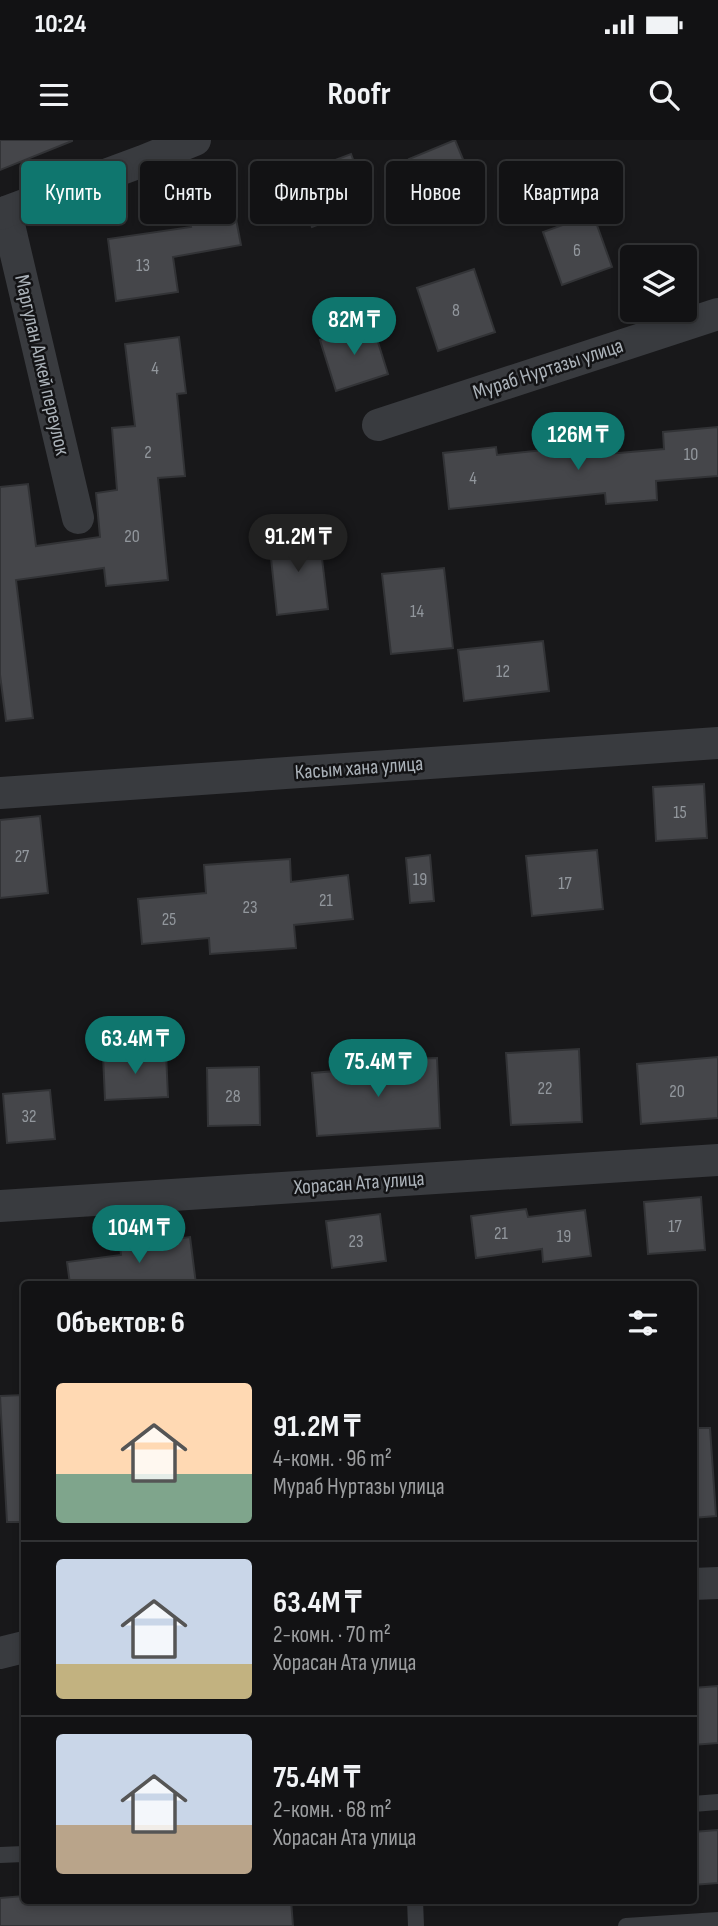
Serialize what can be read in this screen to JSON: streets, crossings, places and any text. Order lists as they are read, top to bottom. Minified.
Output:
{"streets":{"street":["Маргулан Алкей переулок","Мураб Нуртазы улица","Касым хана улица","Хорасан Ата улица"]},"house_numbers":["6","13","8","4","2","10","4","20","14","12","15","27","19","17","21","23","25","22","20","28","32","17","21","19","23"],"page":{"status":"10:24","header":"Roofr","chip":["Купить","Снять","Фильтры","Новое","Квартира"],"price":["82M ₸","126M ₸","91.2M ₸","63.4M ₸","75.4M ₸","104M ₸"],"heading":"Объектов: 6","list":[{"name":"91.2M ₸","note":"4-комн. · 96 m² · Мураб Нуртазы улица"},{"name":"63.4M ₸","note":"2-комн. · 70 m² · Хорасан Ата улица"},{"name":"75.4M ₸","note":"2-комн. · 68 m² · Хорасан Ата улица"}]}}
